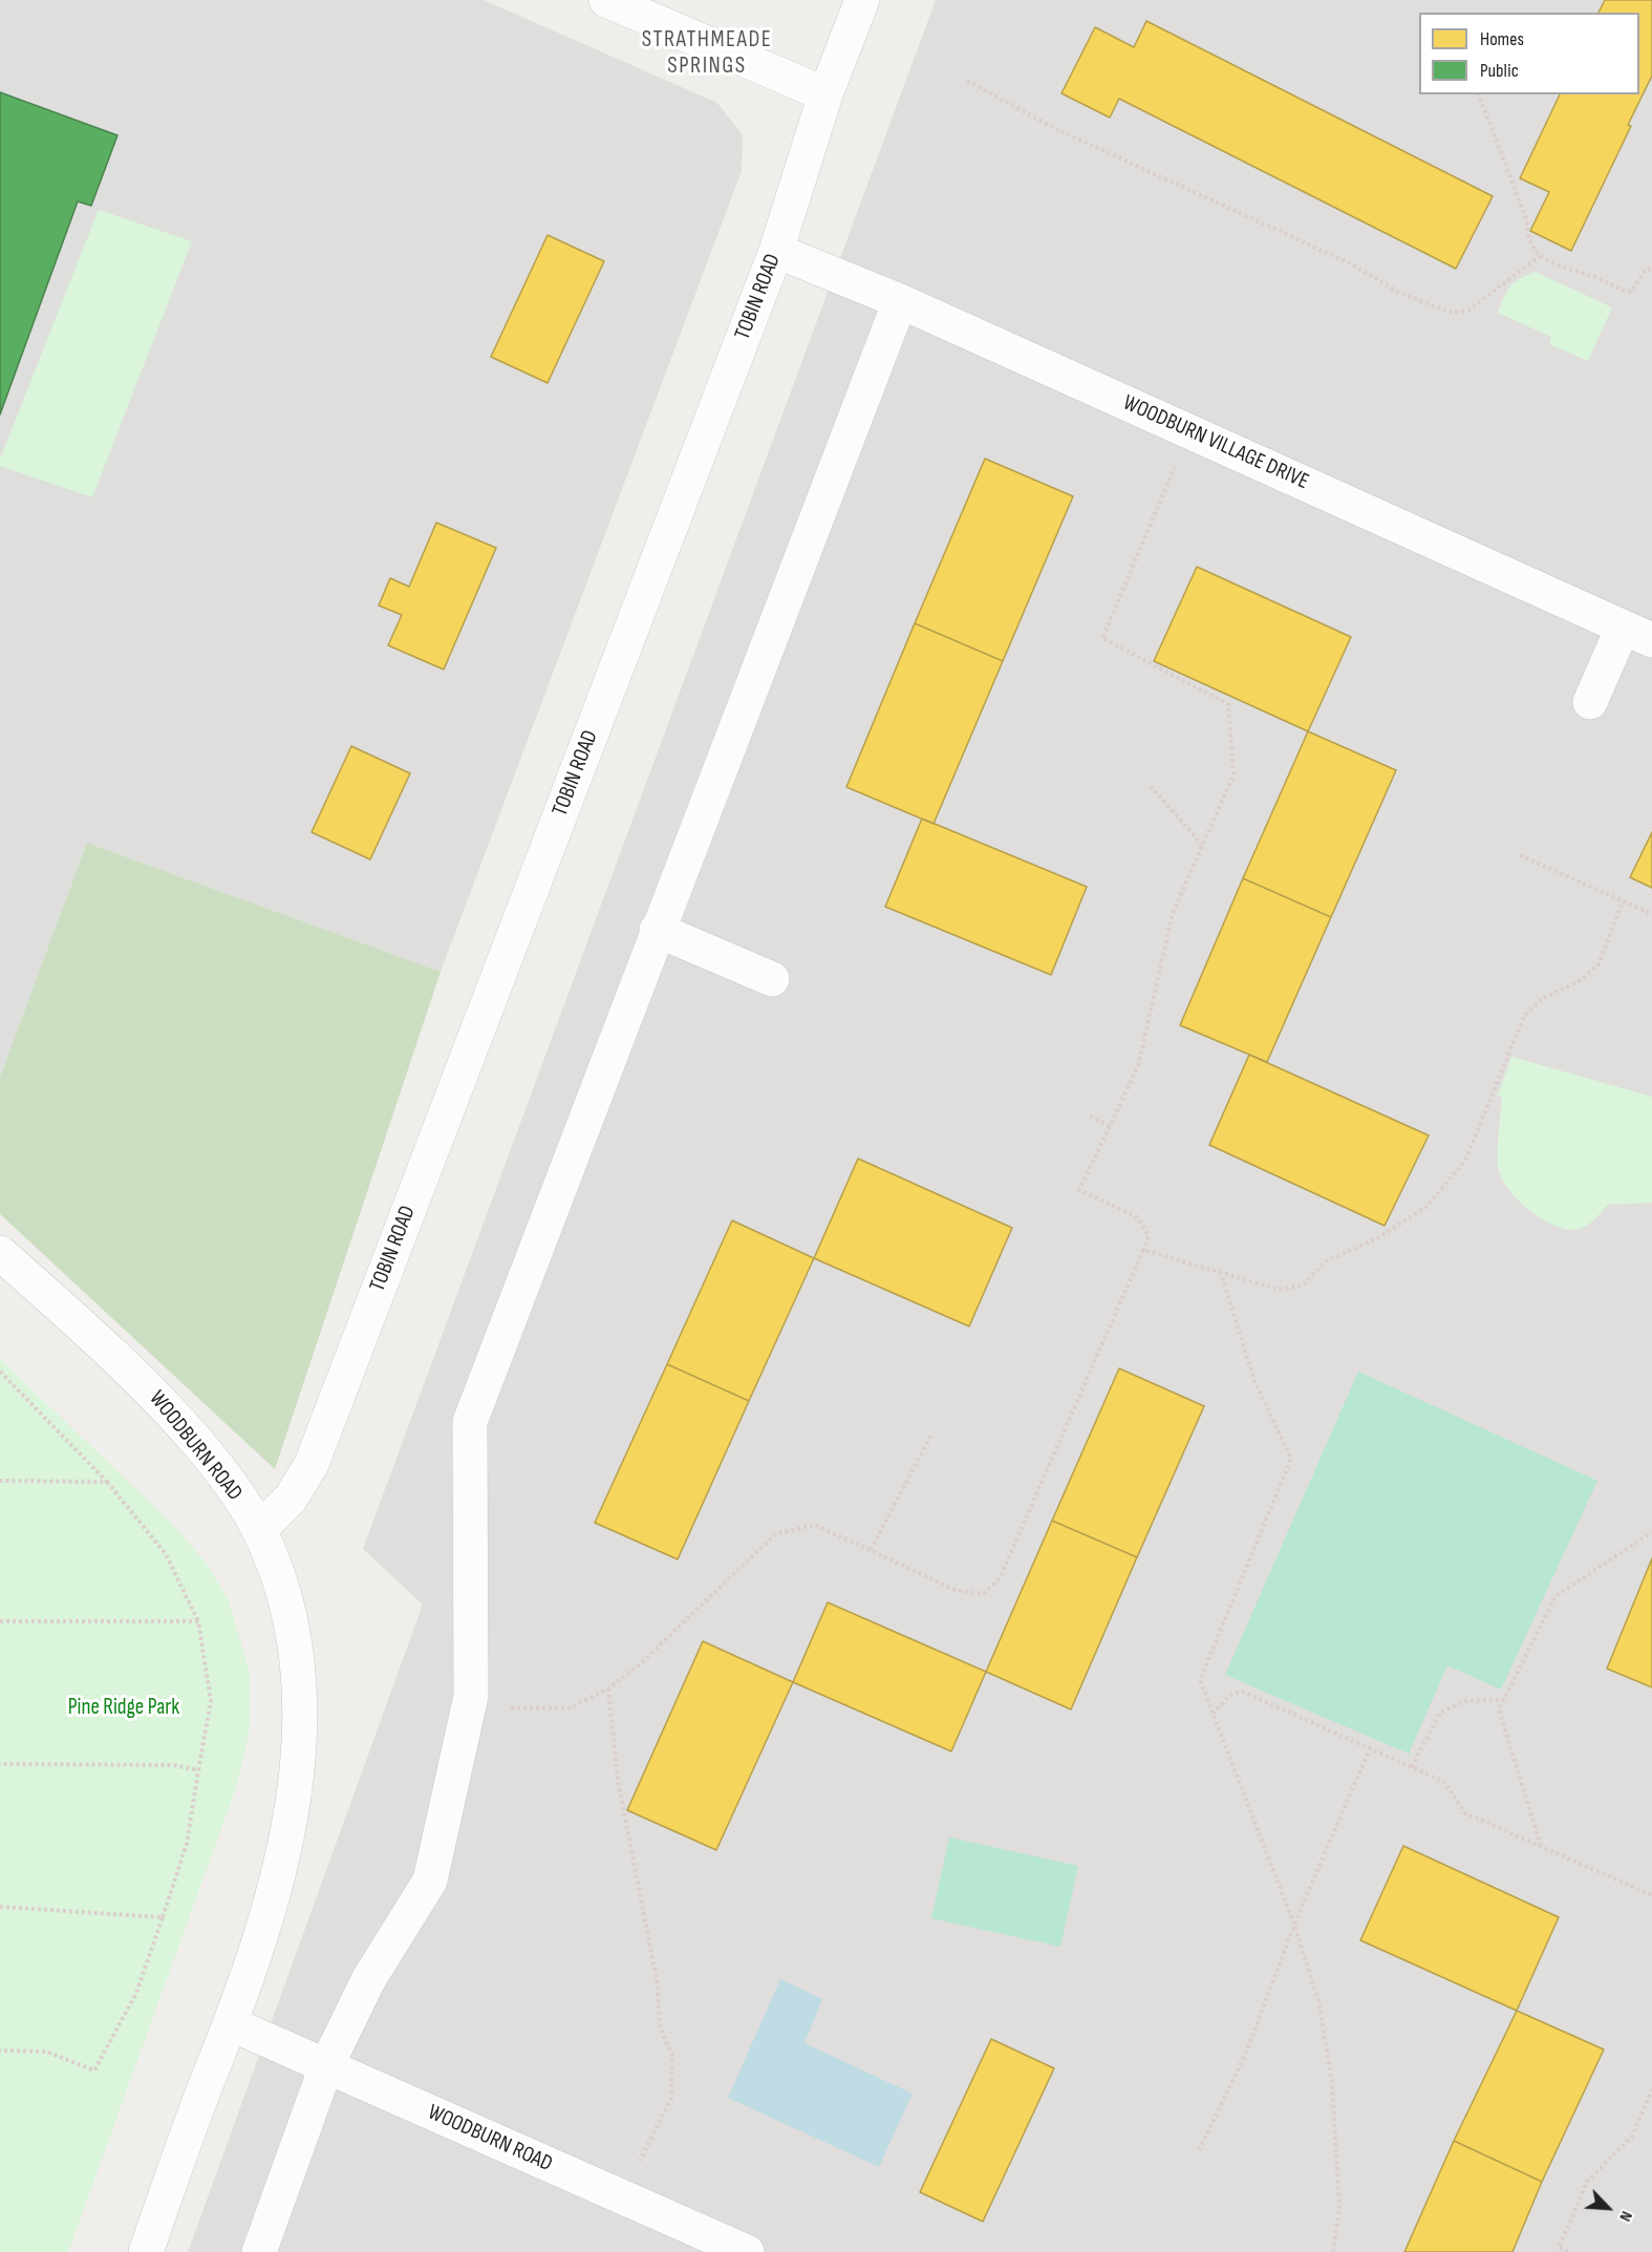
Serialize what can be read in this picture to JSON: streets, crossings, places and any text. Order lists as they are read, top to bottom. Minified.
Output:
{"streets":{"street":["TOBIN ROAD","WOODBURN VILLAGE DRIVE","WOODBURN ROAD"]},"crossings":[["TOBIN ROAD","WOODBURN VILLAGE DRIVE"],["TOBIN ROAD","WOODBURN ROAD"]],"districts":["STRATHMEADE SPRINGS"],"parks":["Pine Ridge Park"],"legend":["Homes","Public"],"north":"bottom right"}
